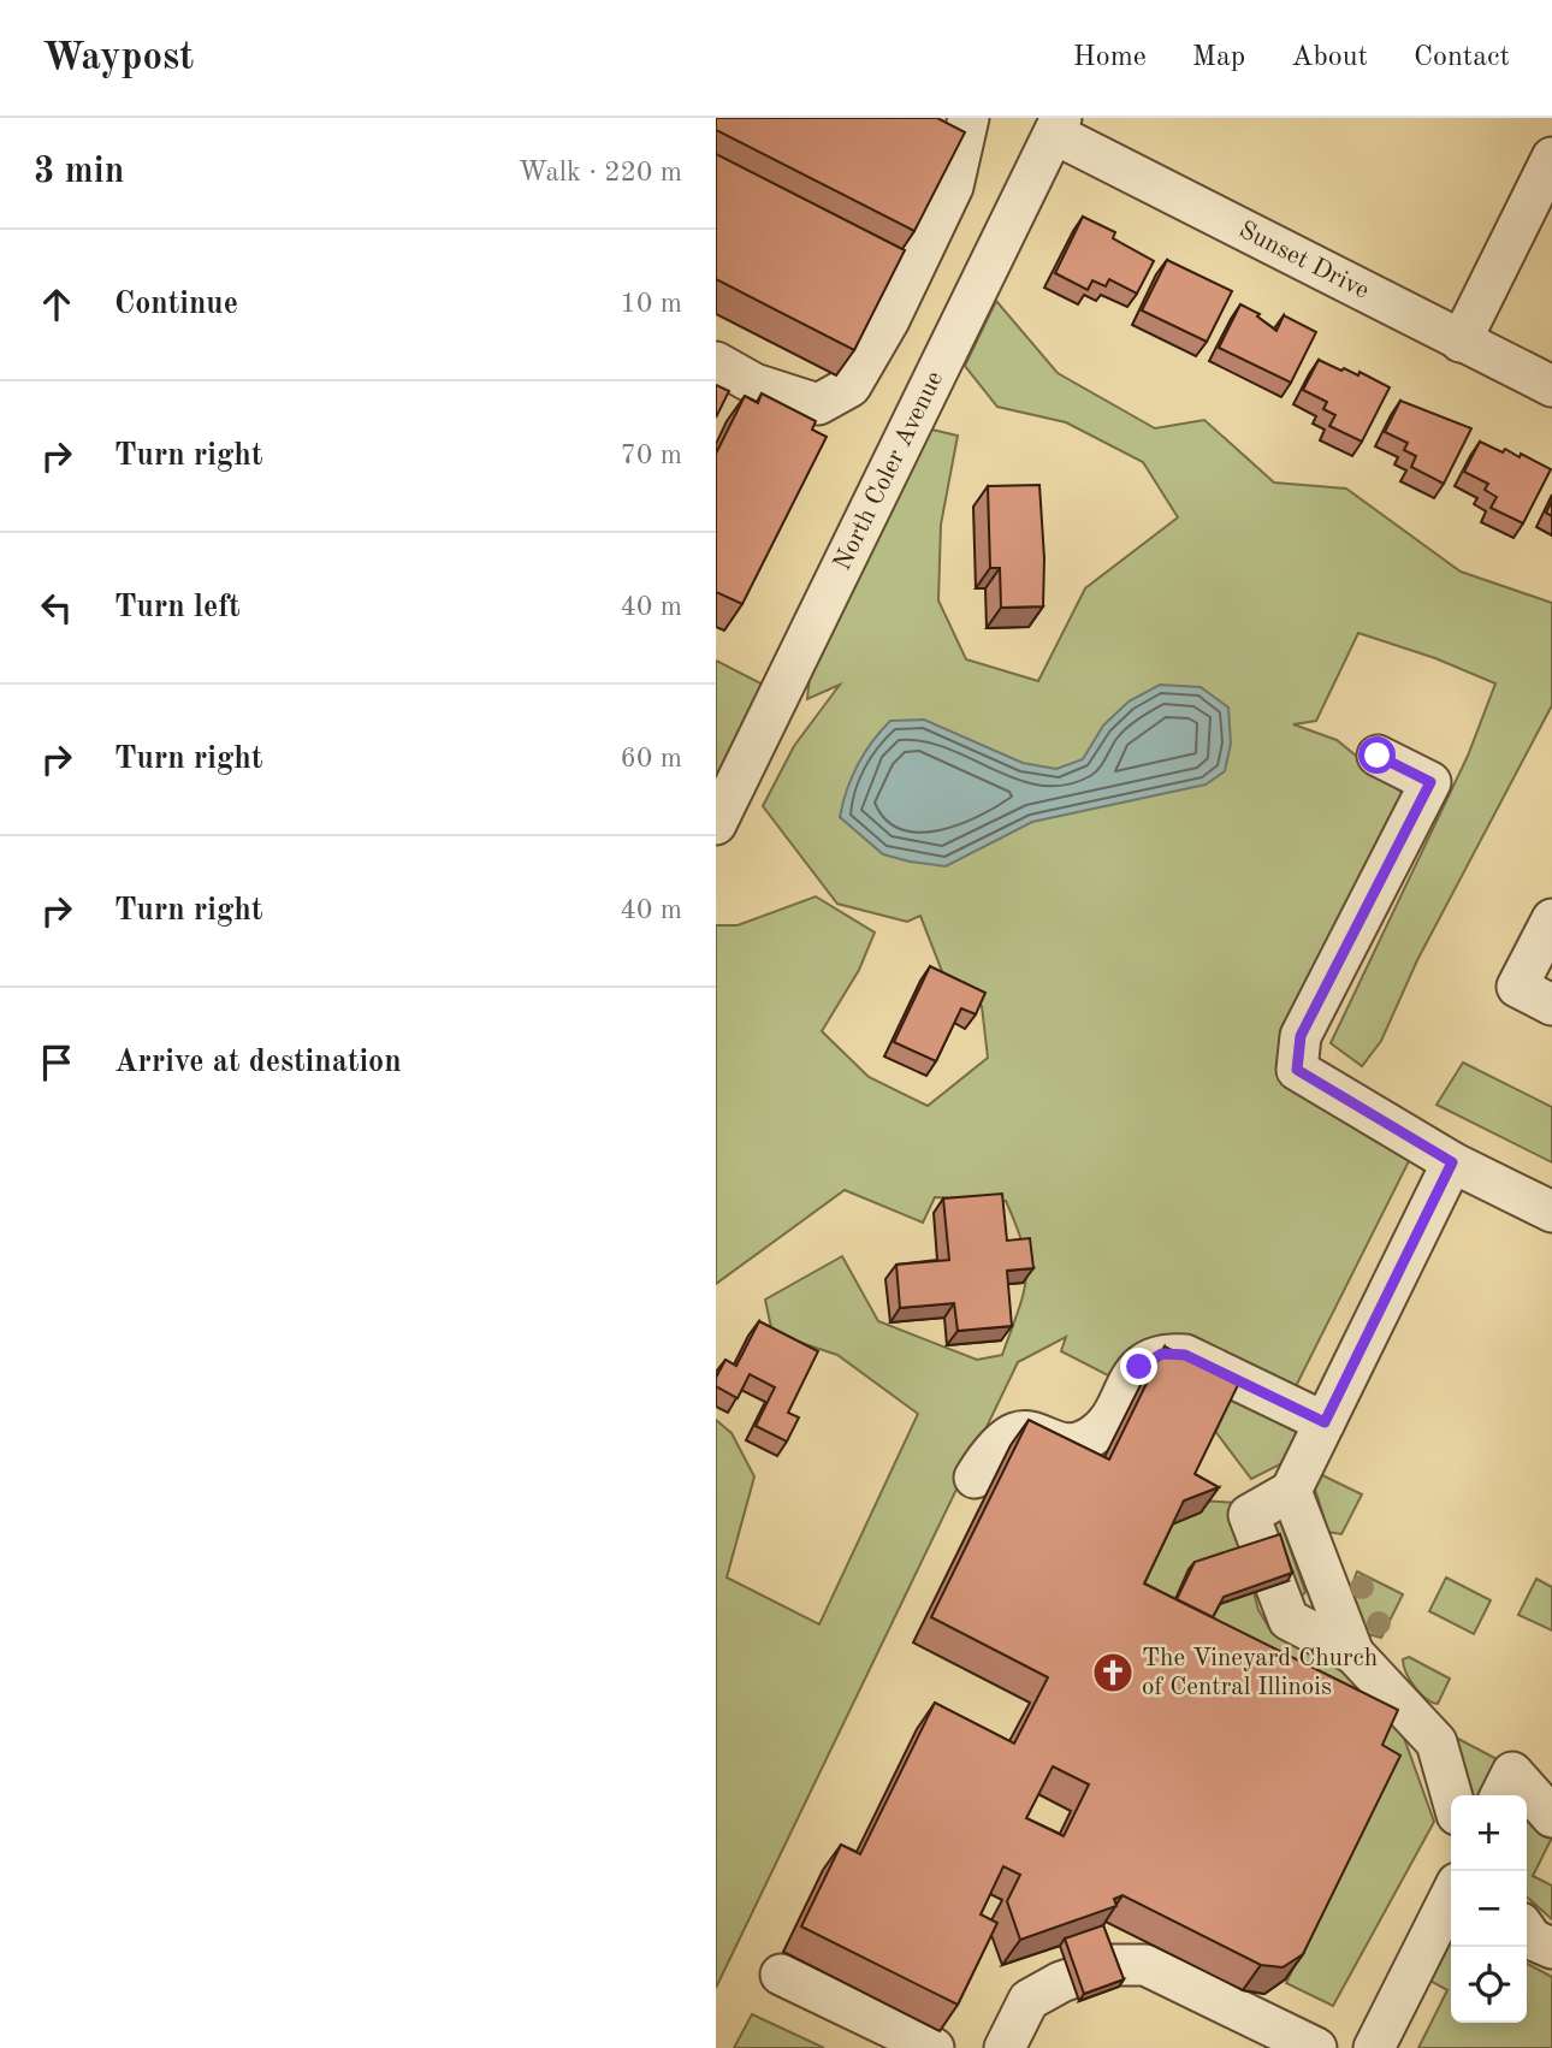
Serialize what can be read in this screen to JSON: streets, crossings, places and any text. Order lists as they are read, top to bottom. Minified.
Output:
{"streets":{"street":["Sunset Drive","North Coler Avenue"]},"crossings":[["Sunset Drive","North Coler Avenue"]],"places":{"church":["The Vineyard Church of Central Illinois"]},"page":{"header":"Waypost","nav":["Home","Map","About","Contact"],"heading":["3 min","Walk · 220 m"],"list":[["Continue","10 m"],["Turn right","70 m"],["Turn left","40 m"],["Turn right","60 m"],["Turn right","40 m"],"Arrive at destination"],"map_buttons":["+","−"]}}
